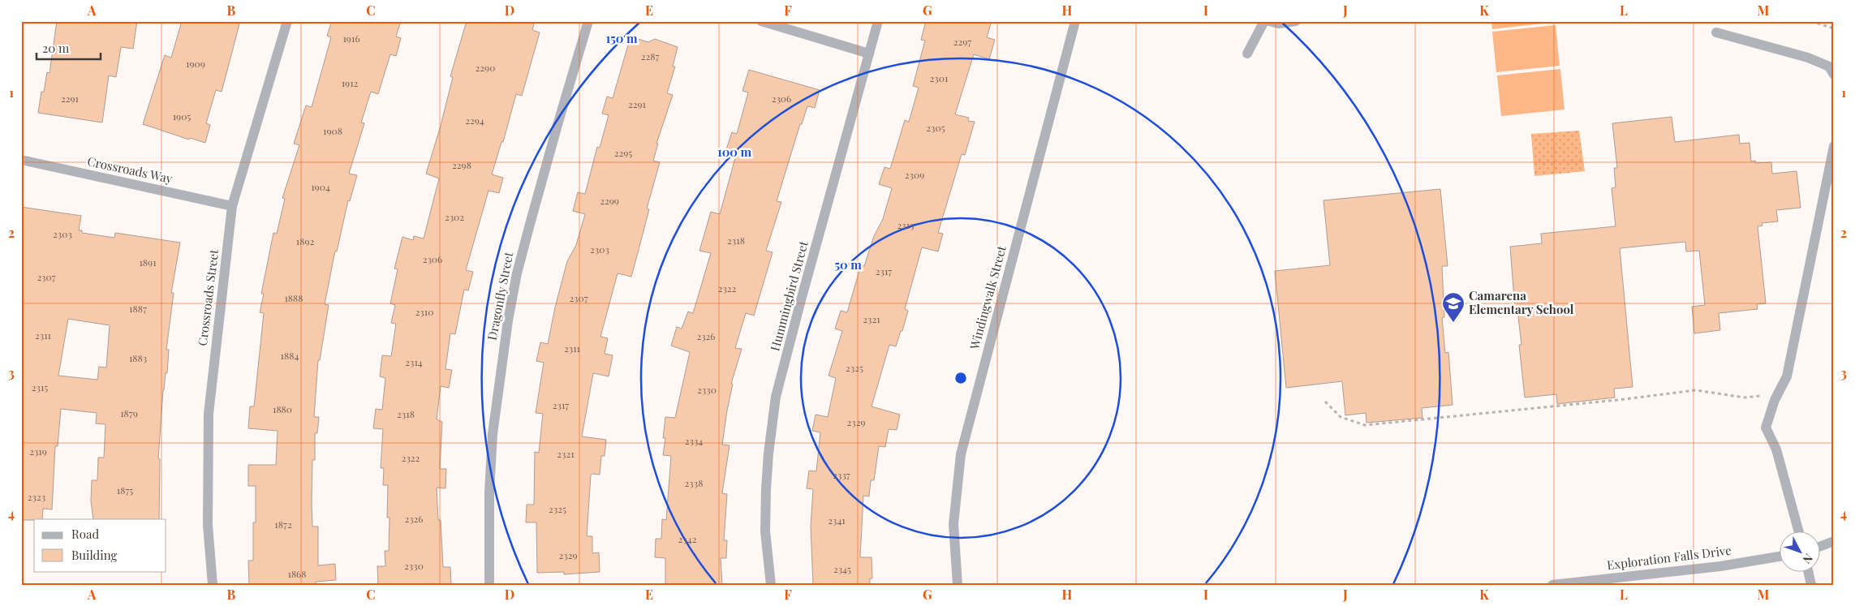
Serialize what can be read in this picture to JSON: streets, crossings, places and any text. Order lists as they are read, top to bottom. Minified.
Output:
{"streets":{"street":["Crossroads Way","Dragonfly Street","Hummingbird Street","Crossroads Street","Windingwalk Street","Exploration Falls Drive"]},"crossings":[["Crossroads Way","Crossroads Street"]],"places":{"school or university":["Camarena Elementary School"]},"house_numbers":["1916","2297","2287","1909","2290","2301","1912","2291","2306","2291","1905","2294","2305","1908","2295","2298","2309","1904","2299","2302","2313","2303","2318","1892","2303","2306","1891","2317","2307","2322","1888","2307","1887","2310","2321","2311","2326","2311","1884","1883","2314","2325","2315","2330","2317","1880","1879","2318","2329","2334","2319","2321","2322","2337","2338","1875","2323","2325","2326","2341","1872","2342","2329","2330","2345","1868"],"legend":["Road","Building"],"scale_bar":"20 m","north":"bottom right","grid":{"columns":["A","B","C","D","E","F","G","H","I","J","K","L","M"],"rows":["1","2","3","4"]},"rings":["150 m","100 m","50 m"]}
